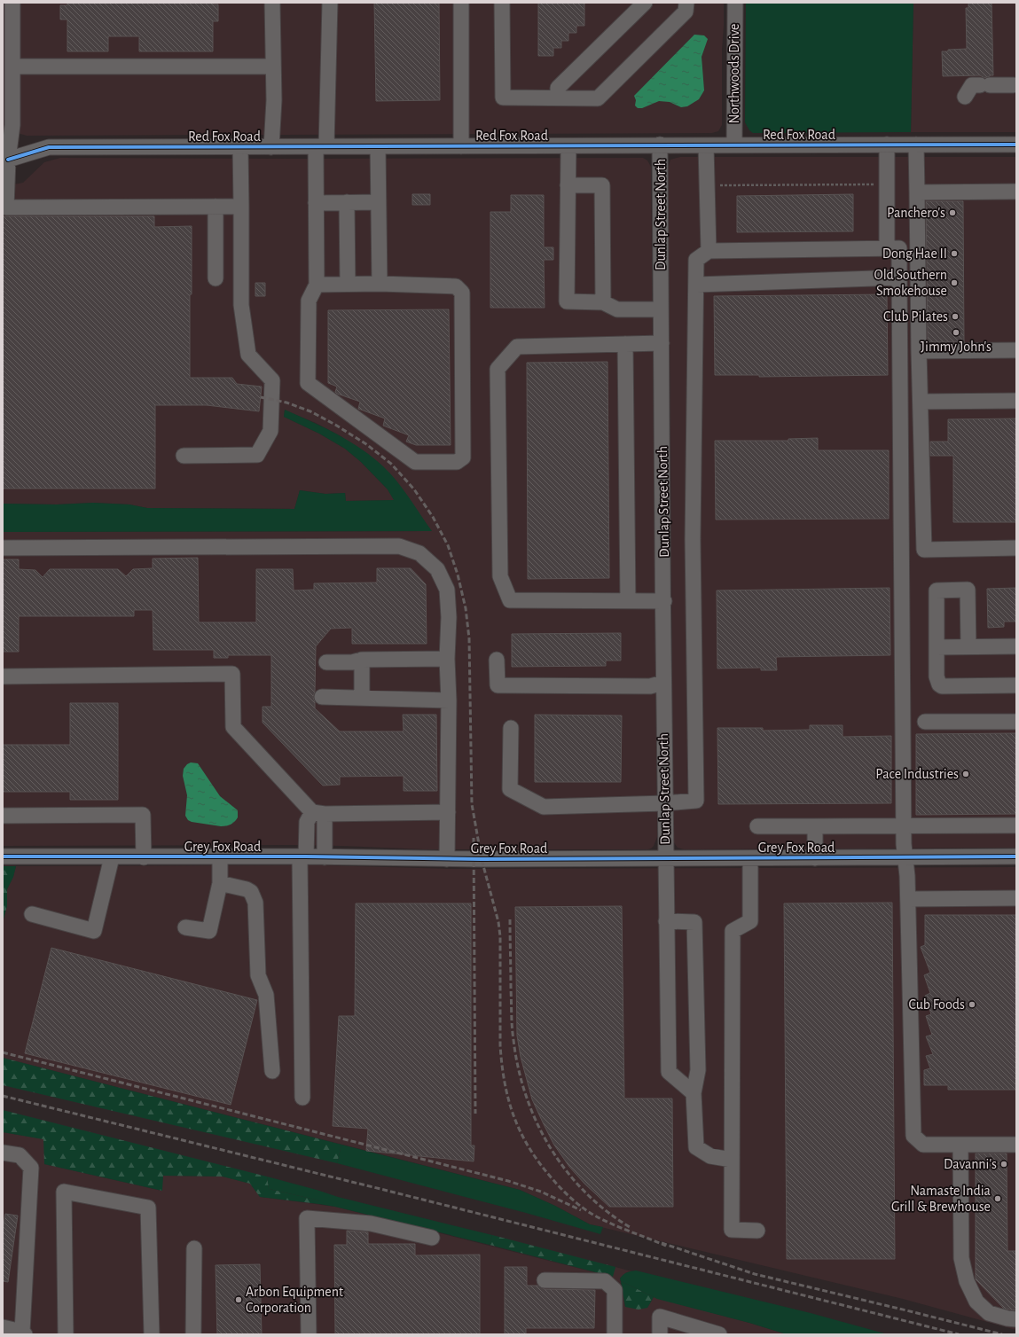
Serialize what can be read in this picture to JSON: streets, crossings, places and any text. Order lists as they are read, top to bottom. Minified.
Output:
{"streets":{"street":["Northwoods Drive","Red Fox Road","Dunlap Street North","Grey Fox Road"]},"crossings":[["Northwoods Drive","Red Fox Road"],["Red Fox Road","Dunlap Street North"],["Dunlap Street North","Grey Fox Road"]],"places":["Panchero's","Dong Hae II","Old Southern Smokehouse","Club Pilates","Jimmy John's","Pace Industries","Cub Foods","Davanni's","Namaste India Grill & Brewhouse","Arbon Equipment Corporation"]}
